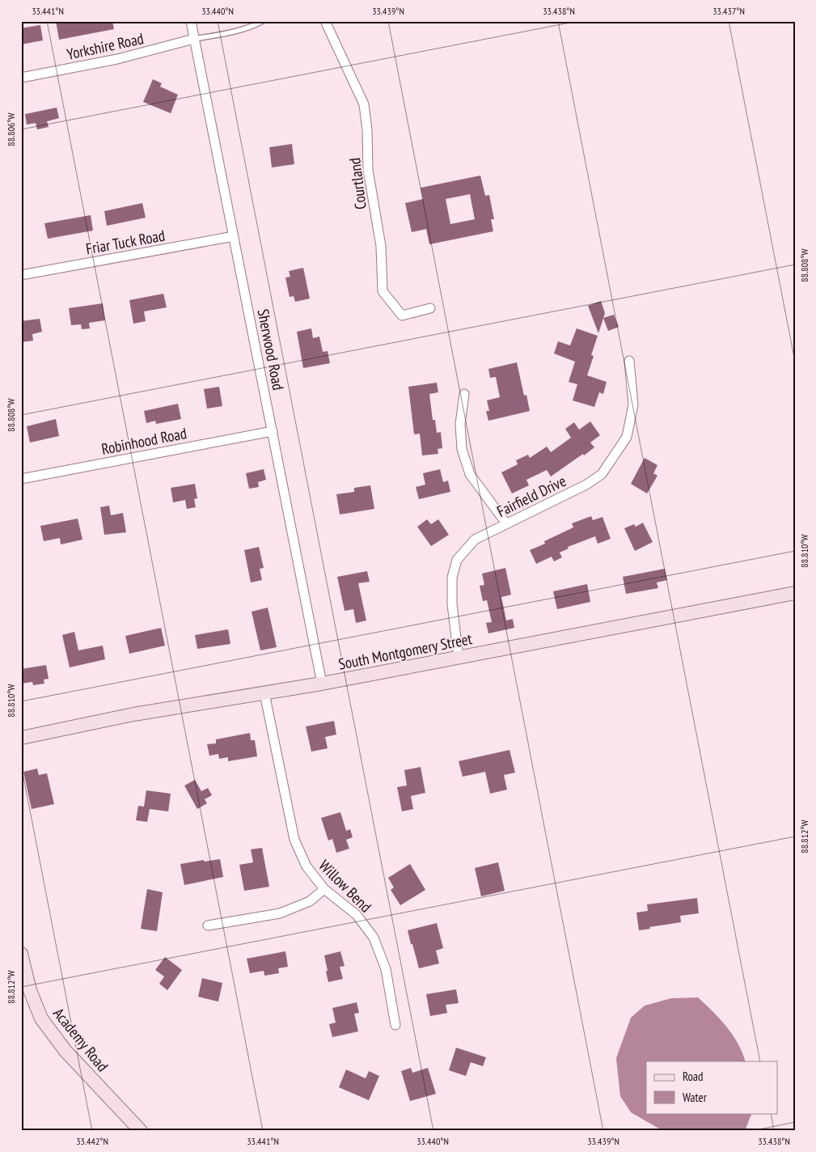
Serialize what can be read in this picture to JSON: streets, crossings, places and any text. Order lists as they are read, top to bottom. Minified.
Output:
{"streets":{"street":["Yorkshire Road","Courtland","Friar Tuck Road","Sherwood Road","Robinhood Road","Fairfield Drive","South Montgomery Street","Willow Bend","Academy Road"]},"crossings":[["Yorkshire Road","Sherwood Road"],["Friar Tuck Road","Sherwood Road"],["Sherwood Road","Robinhood Road"],["Sherwood Road","South Montgomery Street"],["Fairfield Drive","South Montgomery Street"],["South Montgomery Street","Willow Bend"]],"legend":["Road","Water"],"coordinates":["33.441°N","33.440°N","33.439°N","33.438°N","33.437°N","88.806°W","88.808°W","88.810°W","88.812°W","33.442°N"]}
